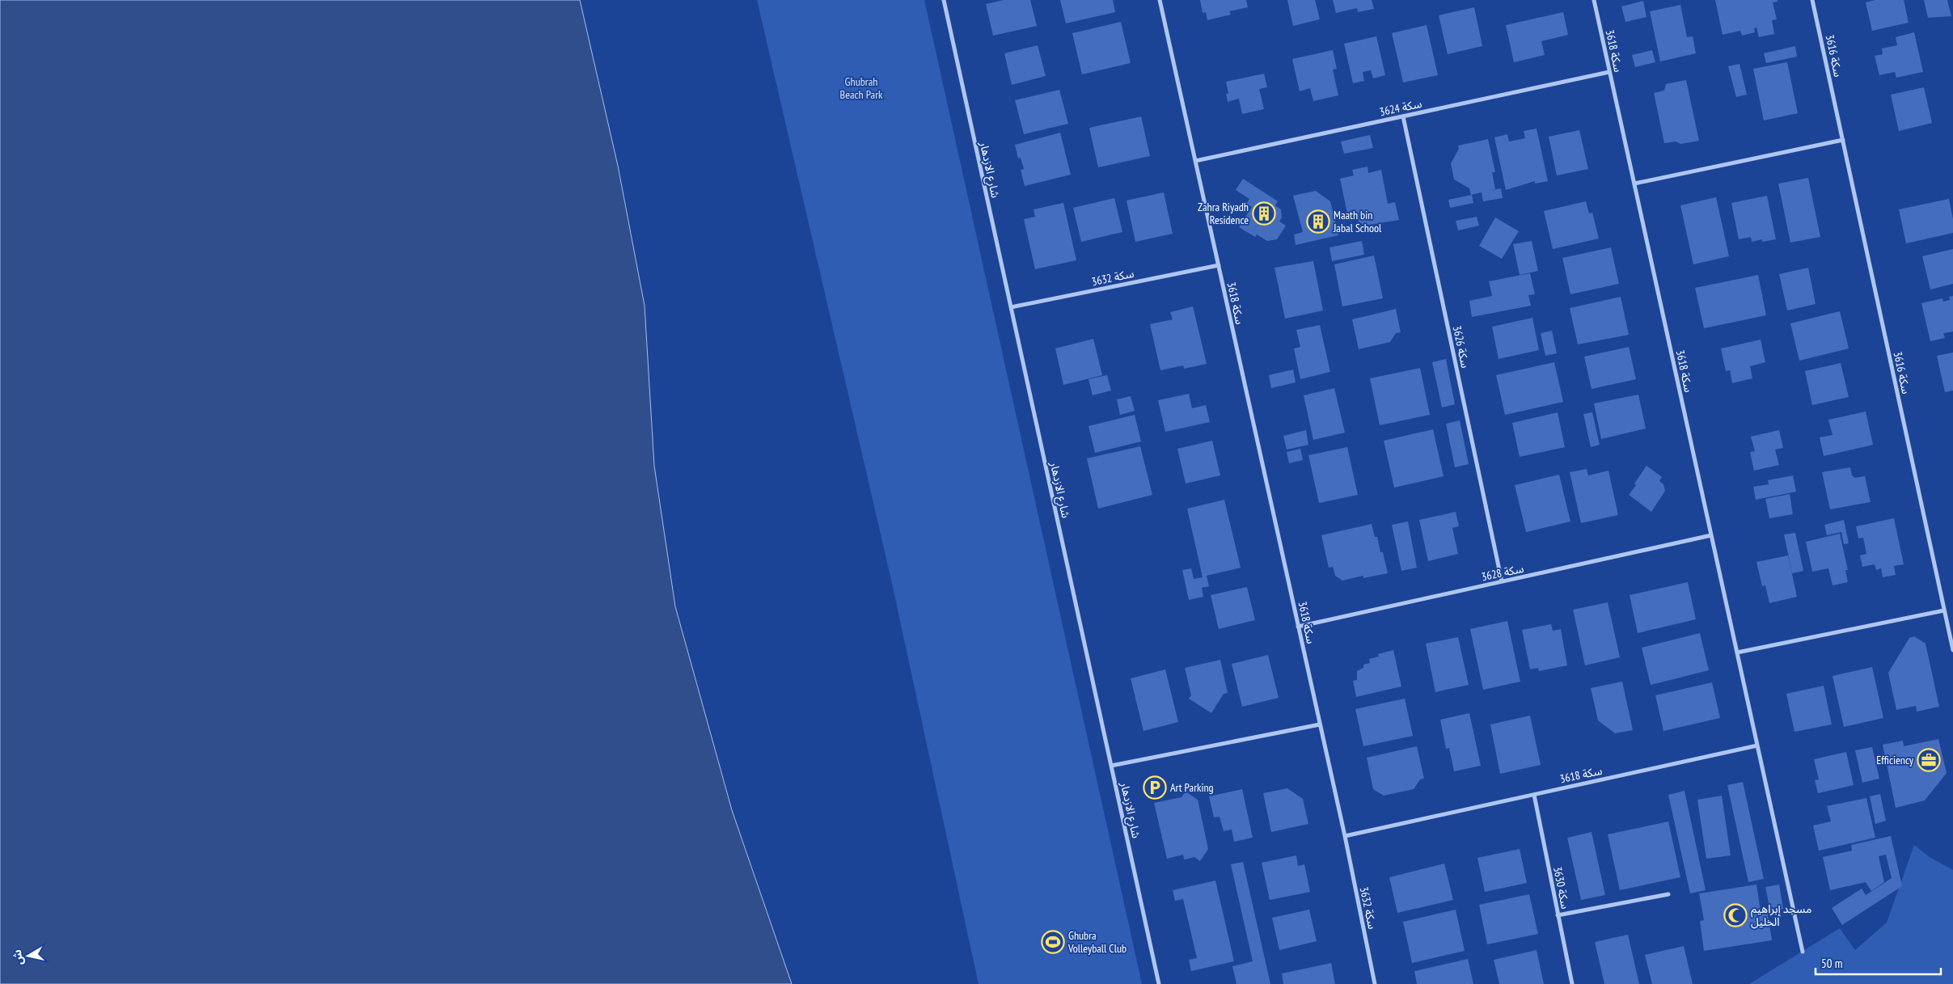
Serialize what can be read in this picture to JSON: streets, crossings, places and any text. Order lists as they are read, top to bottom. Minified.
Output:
{"streets":{"street":["سكة 3618","سكة 3616","سكة 3624","شارع الازدهار","سكة 3632","سكة 3626","سكة 3628","سكة 3630"]},"crossings":[["سكة 3618","سكة 3624"],["سكة 3618","سكة 3632"],["سكة 3618","سكة 3628"],["سكة 3618","سكة 3630"],["سكة 3624","سكة 3626"],["شارع الازدهار","سكة 3632"],["سكة 3626","سكة 3628"]],"parks":["Ghubrah Beach Park"],"places":{"building":["Zahra Riyadh Residence","Maath bin Jabal School"],"office":["Efficiency"],"parking":["Art Parking"],"mosque":["مسجد إبراهيم الخليل"],"sports":["Ghubra Volleyball Club"]},"scale_bar":"50 m","north":"left"}
